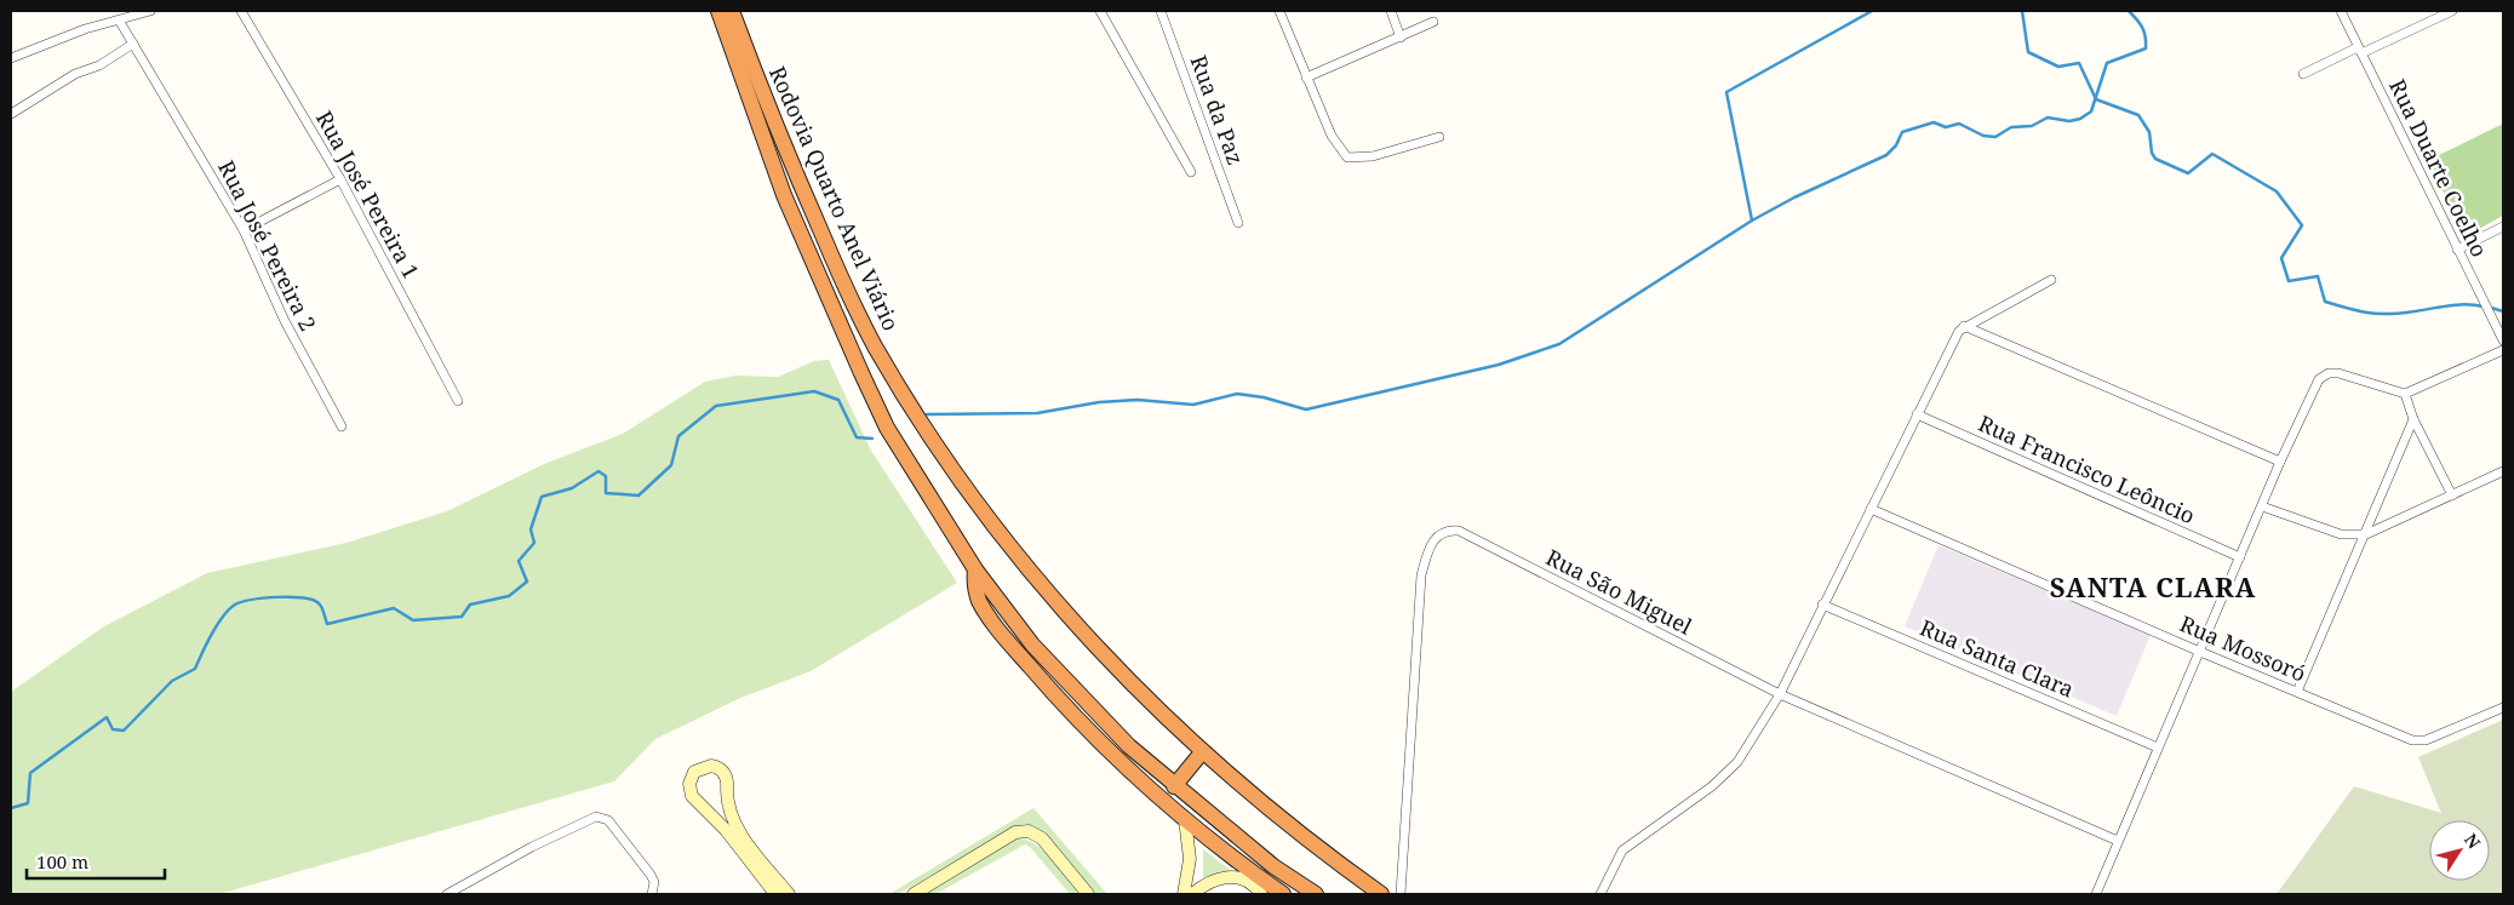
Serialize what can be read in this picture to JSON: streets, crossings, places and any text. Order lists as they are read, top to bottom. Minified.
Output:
{"streets":{"highway":["Rodovia Quarto Anel Viário"],"street":["Rua da Paz","Rua Duarte Coelho","Rua José Pereira 1","Rua José Pereira 2","Rua Francisco Leôncio","Rua São Miguel","Rua Mossoró","Rua Santa Clara"]},"districts":["SANTA CLARA"],"scale_bar":"100 m","north":"top right"}
